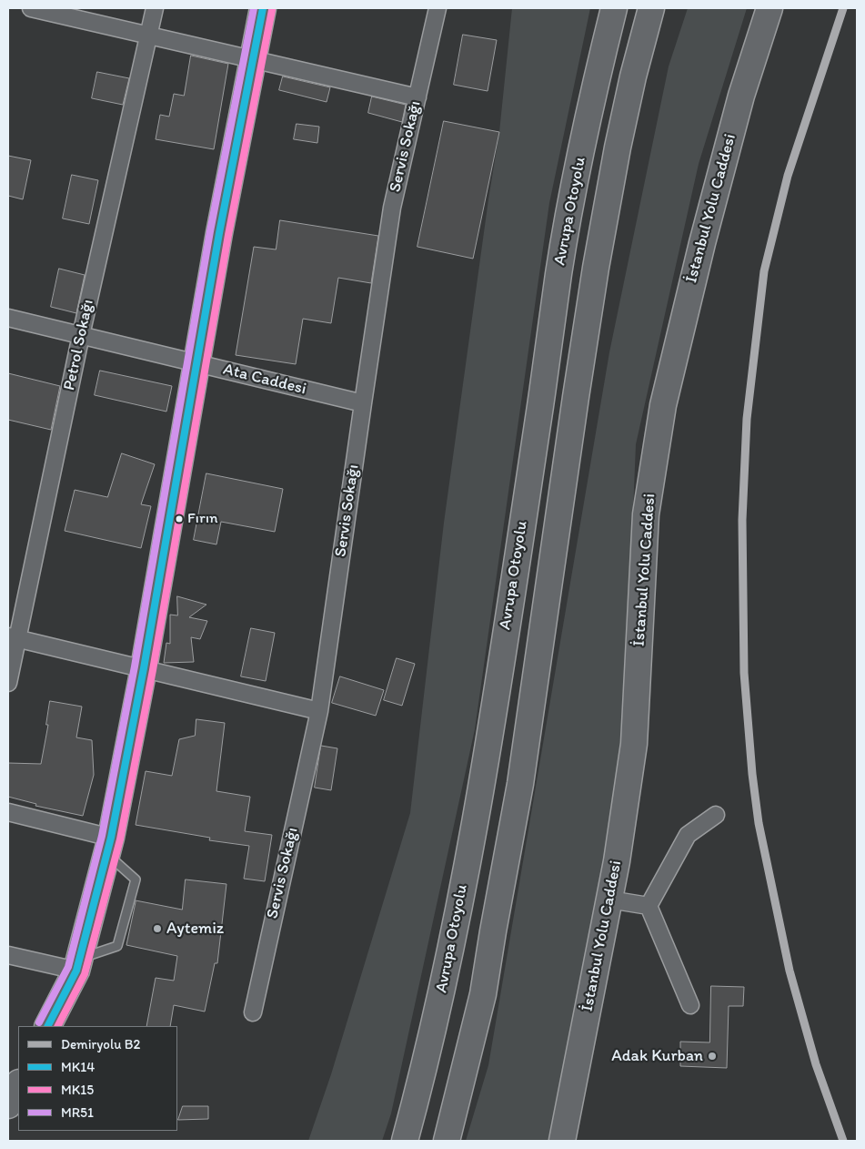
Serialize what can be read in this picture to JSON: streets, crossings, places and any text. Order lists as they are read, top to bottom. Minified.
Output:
{"streets":{"main road":["İstanbul Yolu Caddesi","Avrupa Otoyolu"],"street":["Servis Sokağı","Petrol Sokağı","Ata Caddesi"]},"crossings":[["Servis Sokağı","Ata Caddesi"],["Petrol Sokağı","Ata Caddesi"]],"places":["Fırın","Aytemiz","Adak Kurban"],"lines":["rail line B2","transit line MK14","transit line MR51","transit line MK15"],"legend":["Demiryolu B2","MK14","MK15","MR51"]}
